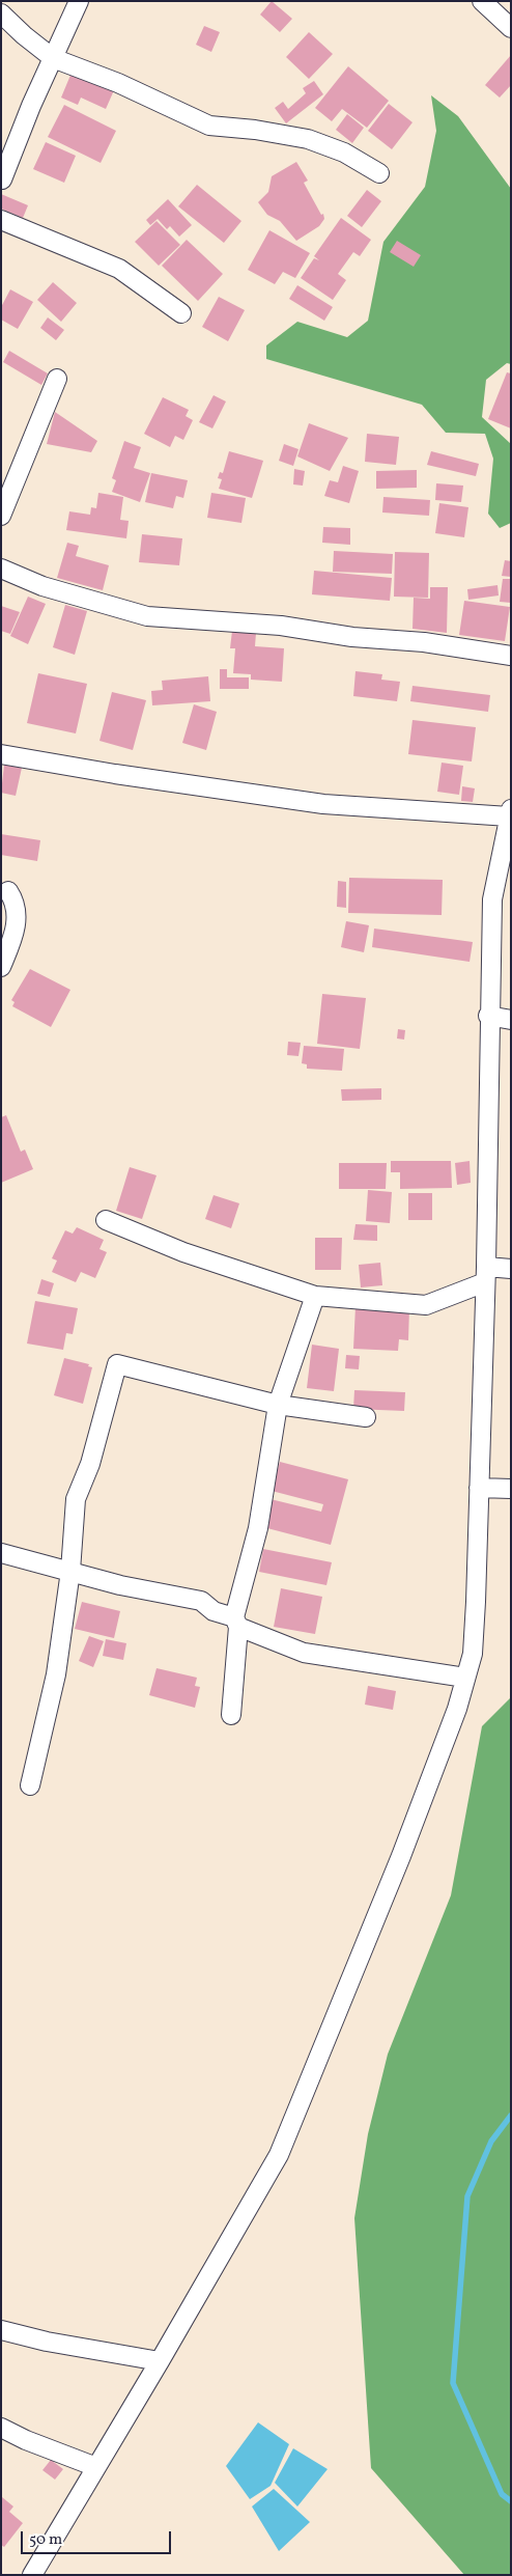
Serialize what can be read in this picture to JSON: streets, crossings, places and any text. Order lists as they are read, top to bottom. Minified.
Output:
{"scale_bar":"50 m"}
